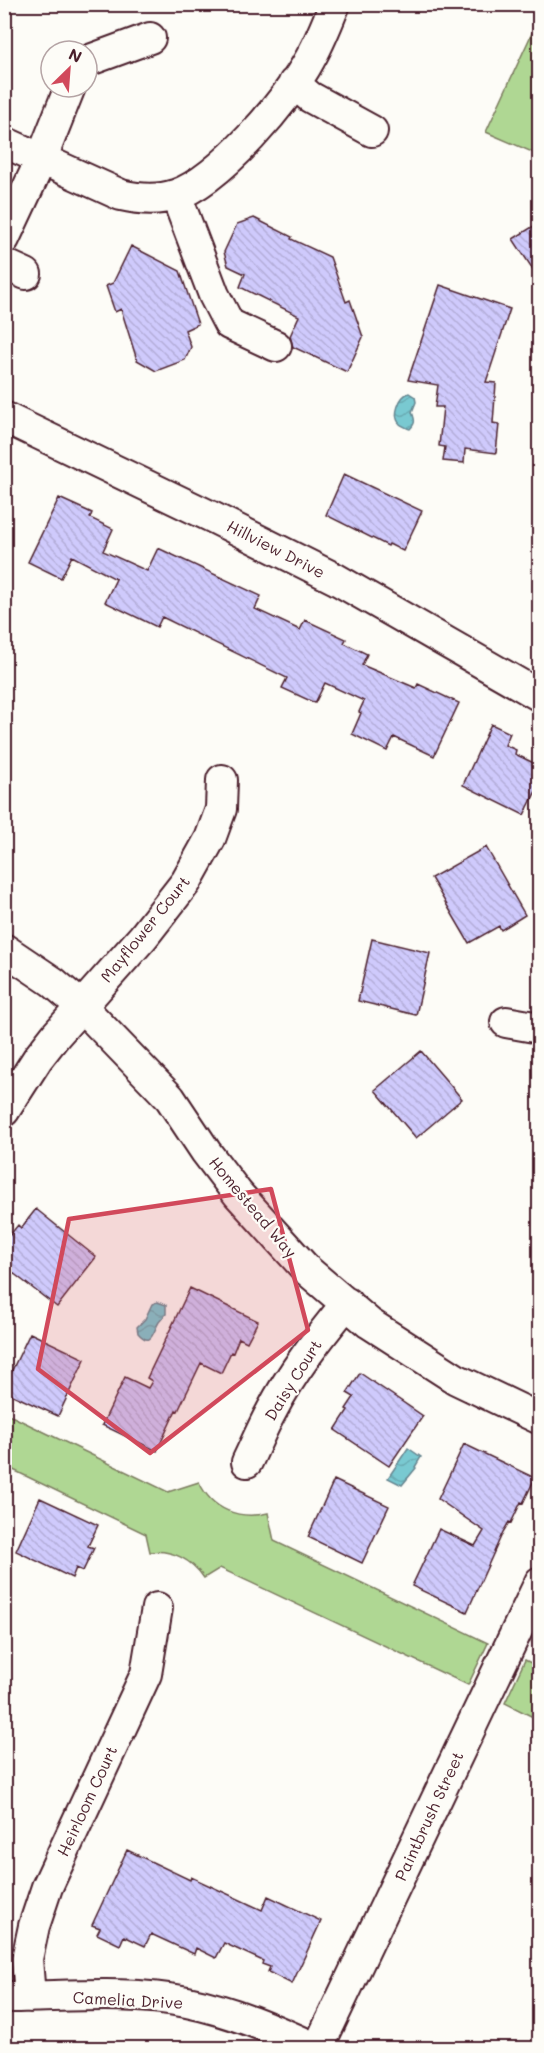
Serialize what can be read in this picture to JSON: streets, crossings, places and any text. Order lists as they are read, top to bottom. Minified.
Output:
{"streets":{"street":["Hillview Drive","Mayflower Court","Homestead Way","Daisy Court","Heirloom Court","Paintbrush Street","Camelia Drive"]},"crossings":[["Mayflower Court","Homestead Way"],["Homestead Way","Daisy Court"],["Heirloom Court","Camelia Drive"],["Paintbrush Street","Camelia Drive"]],"north":"top right"}
